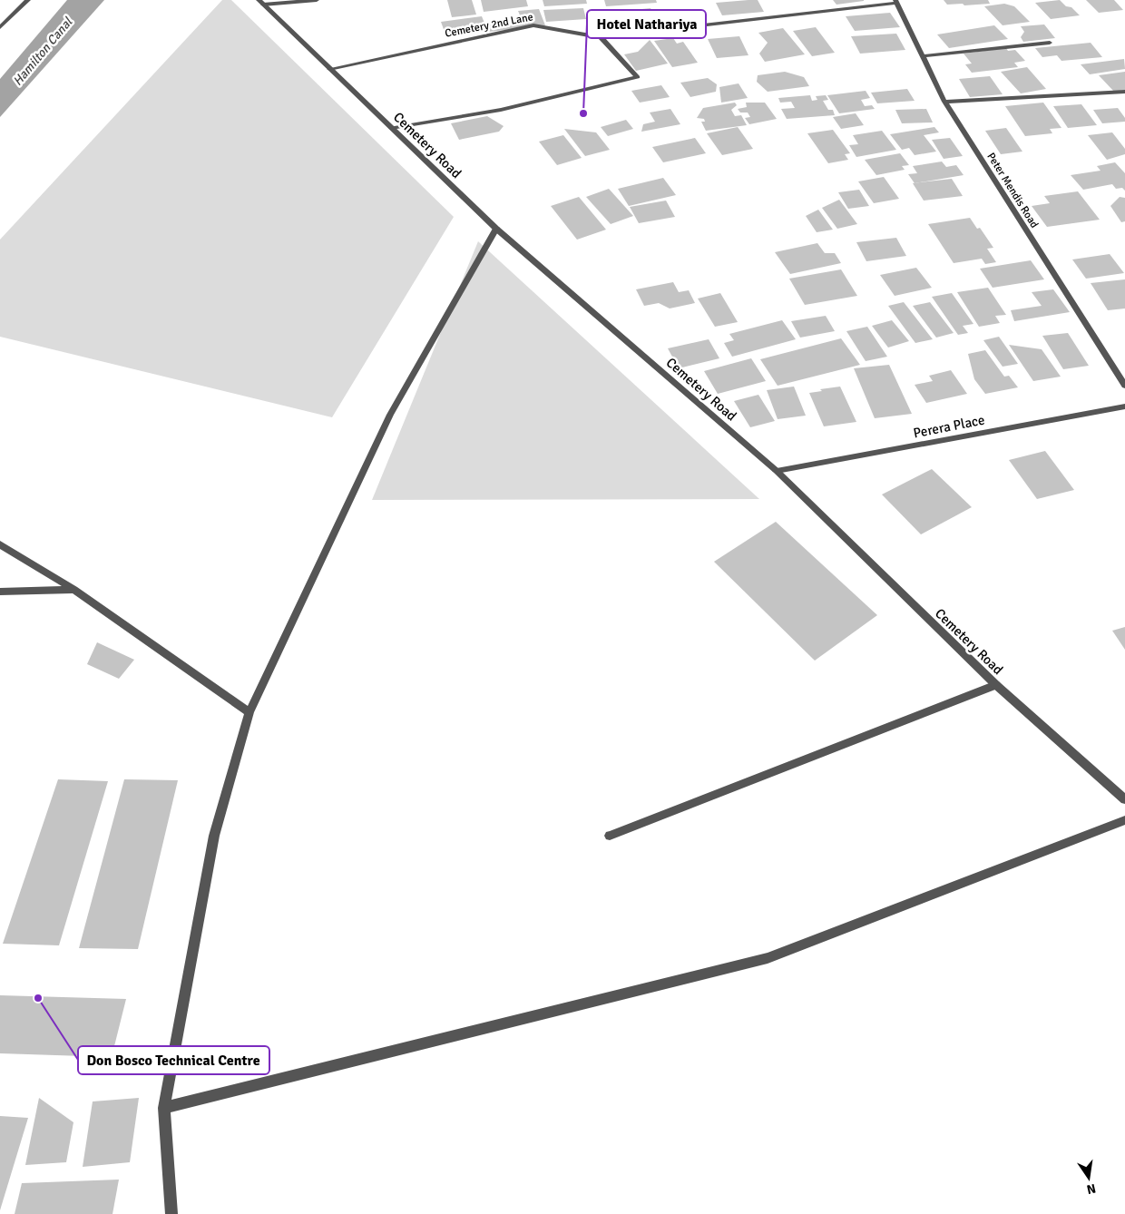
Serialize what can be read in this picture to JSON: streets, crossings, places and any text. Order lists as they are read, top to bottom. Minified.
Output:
{"streets":{"street":["Cemetery 2nd Lane","Cemetery Road","Peter Mendis Road","Perera Place"]},"crossings":[["Cemetery 2nd Lane","Cemetery Road"],["Cemetery 2nd Lane","Peter Mendis Road"],["Cemetery Road","Perera Place"]],"water":["Hamilton Canal"],"places":["Hotel Nathariya","Don Bosco Technical Centre"],"north":"bottom"}
